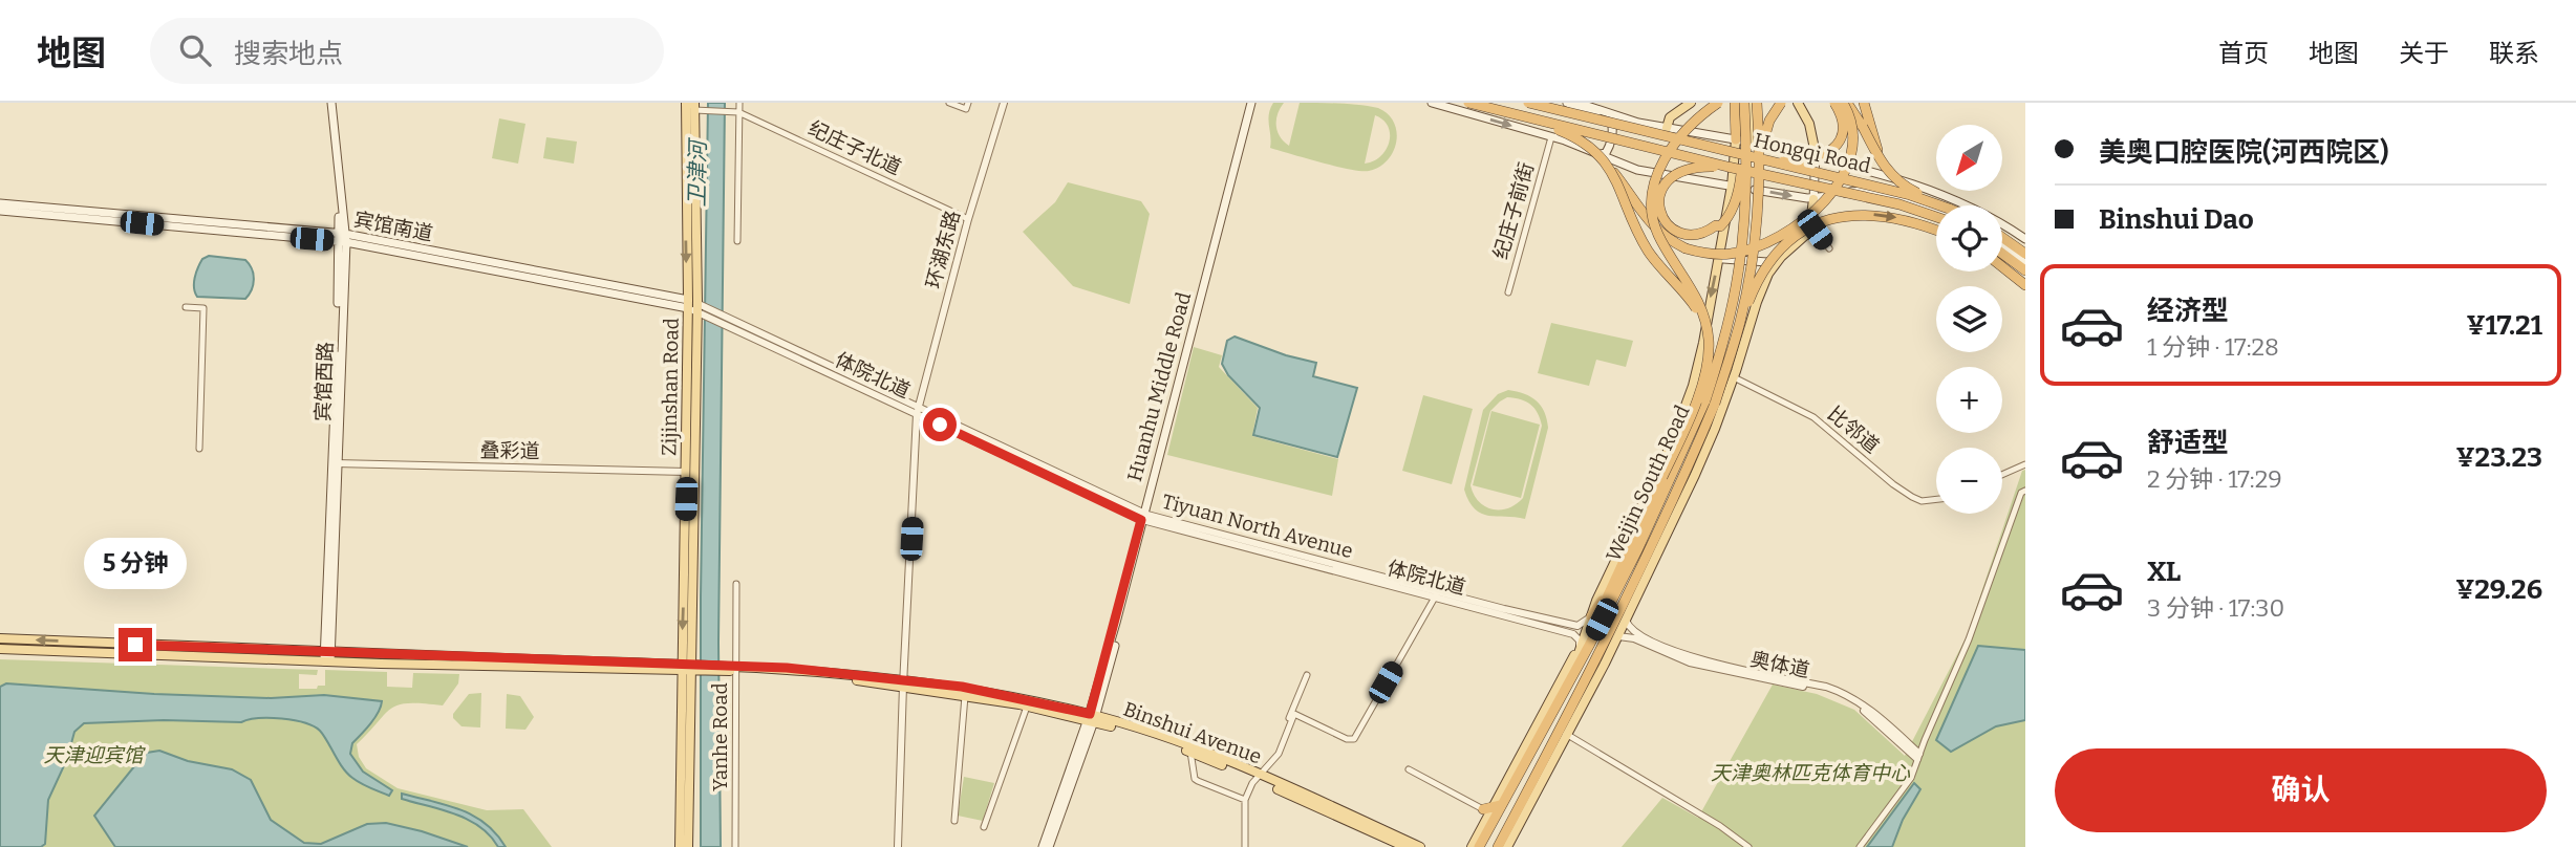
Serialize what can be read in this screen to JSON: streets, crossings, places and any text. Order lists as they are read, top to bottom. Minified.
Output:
{"streets":{"highway":["Hongqi Road","Weijin South Road"],"main road":["宾馆南道","宾馆西路","Zijinshan Road","Huanhu Middle Road","Binshui Avenue"],"street":["纪庄子北道","纪庄子前街","环湖东路","体院北道","比邻道","叠彩道","Tiyuan North Avenue","奥体道","Yanhe Road"]},"crossings":[["纪庄子北道","环湖东路"],["纪庄子北道","Zijinshan Road"],["Hongqi Road","Weijin South Road"],["宾馆南道","宾馆西路"],["宾馆南道","Zijinshan Road"],["宾馆南道","Tiyuan North Avenue"],["环湖东路","Tiyuan North Avenue"],["环湖东路","Binshui Avenue"],["体院北道","Huanhu Middle Road"],["体院北道","Tiyuan North Avenue"],["宾馆西路","叠彩道"],["宾馆西路","Binshui Avenue"],["Zijinshan Road","叠彩道"],["Zijinshan Road","Tiyuan North Avenue"],["Zijinshan Road","Binshui Avenue"],["Huanhu Middle Road","Tiyuan North Avenue"],["Huanhu Middle Road","Binshui Avenue"],["Binshui Avenue","Yanhe Road"]],"water":["卫津河"],"parks":["天津迎宾馆","天津奥林匹克体育中心"],"north":"bottom left","page":{"header":"地图","search":"搜索地点","nav":["首页","地图","关于","联系"],"banner":["美奥口腔医院(河西院区)","Binshui Dao"],"map_buttons":["+","−"],"list":[{"name":"经济型","note":"1 分钟 · 17:28","value":"¥17.21"},{"name":"舒适型","note":"2 分钟 · 17:29","value":"¥23.23"},{"name":"XL","note":"3 分钟 · 17:30","value":"¥29.26"}],"bubble":"5 分钟","buttons":"确认"}}
